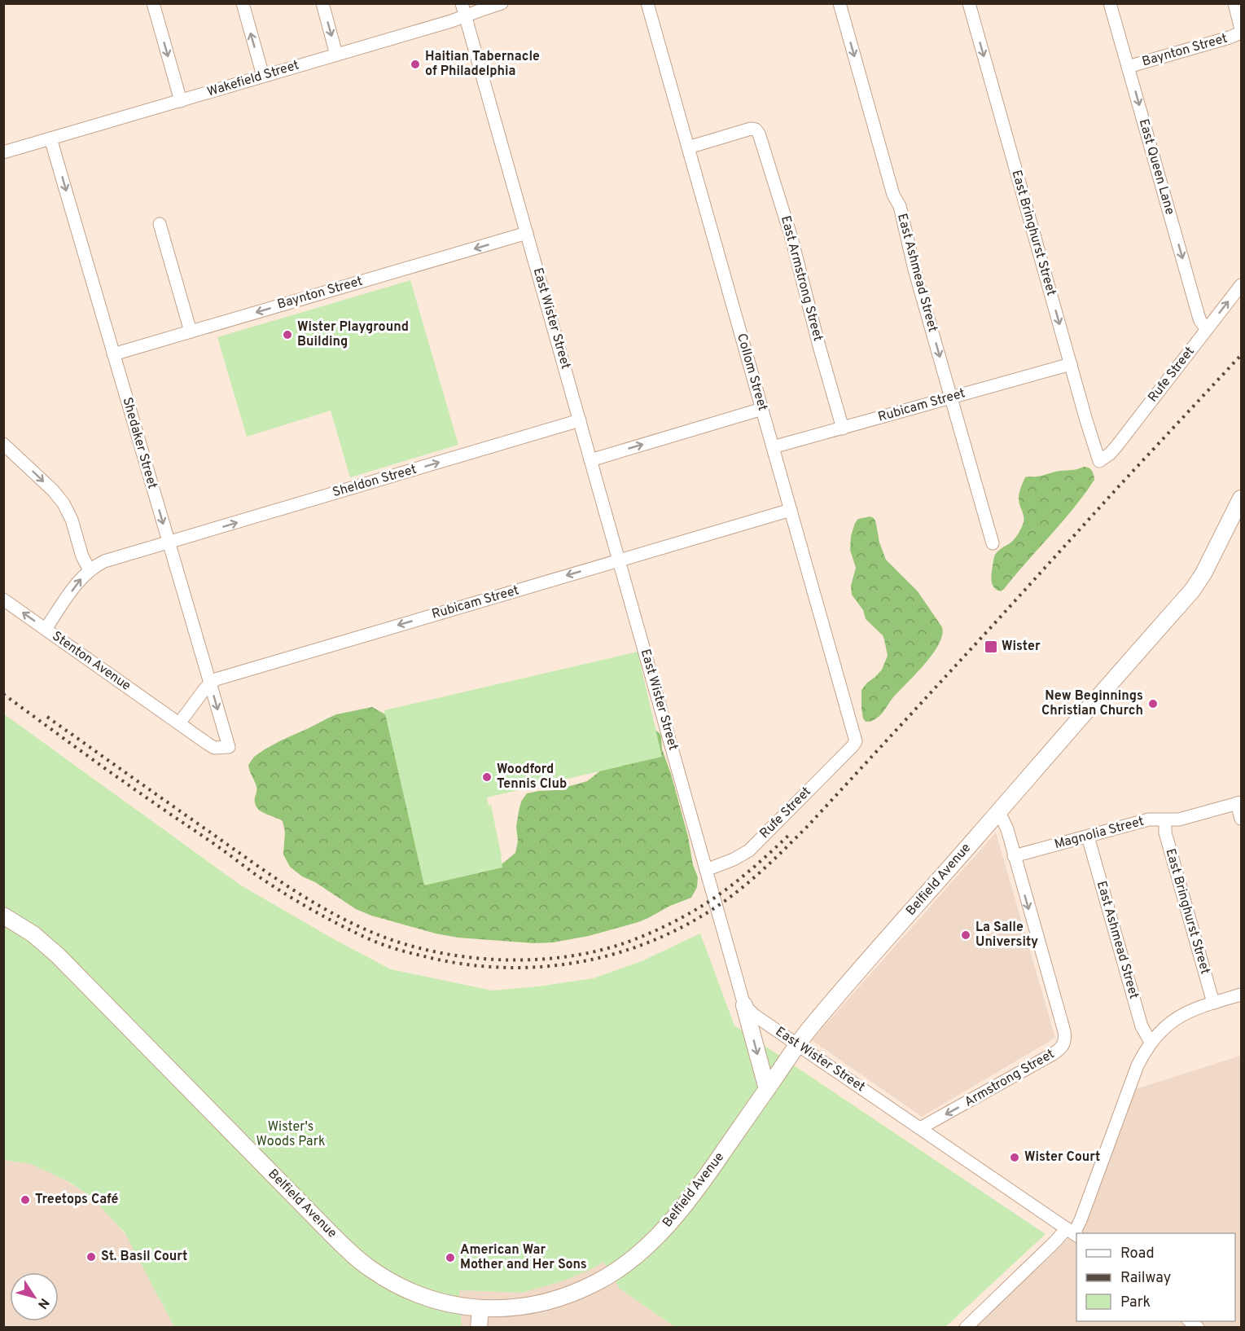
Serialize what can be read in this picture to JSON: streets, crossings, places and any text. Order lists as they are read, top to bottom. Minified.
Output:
{"streets":{"street":["Baynton Street","Wakefield Street","East Queen Lane","East Bringhurst Street","East Ashmead Street","East Armstrong Street","East Wister Street","Collom Street","Rufe Street","Rubicam Street","Shedaker Street","Sheldon Street","Stenton Avenue","Magnolia Street","Belfield Avenue","Armstrong Street"]},"crossings":[["Baynton Street","East Queen Lane"],["Baynton Street","East Wister Street"],["Baynton Street","Shedaker Street"],["Wakefield Street","East Wister Street"],["Wakefield Street","Shedaker Street"],["East Queen Lane","Rufe Street"],["East Bringhurst Street","Rufe Street"],["East Bringhurst Street","Rubicam Street"],["East Bringhurst Street","Magnolia Street"],["East Ashmead Street","Rubicam Street"],["East Ashmead Street","Magnolia Street"],["East Armstrong Street","Collom Street"],["East Armstrong Street","Rubicam Street"],["East Wister Street","Rufe Street"],["East Wister Street","Rubicam Street"],["East Wister Street","Sheldon Street"],["East Wister Street","Belfield Avenue"],["East Wister Street","Armstrong Street"],["Collom Street","Rufe Street"],["Collom Street","Rubicam Street"],["Rubicam Street","Shedaker Street"],["Shedaker Street","Sheldon Street"],["Shedaker Street","Stenton Avenue"],["Magnolia Street","Armstrong Street"],["Belfield Avenue","Armstrong Street"]],"one_way":["Baynton Street","East Queen Lane","East Bringhurst Street","East Ashmead Street","Rubicam Street","Sheldon Street"],"parks":["Wister's Woods Park"],"places":{"other":["Haitian Tabernacle of Philadelphia","Wister Playground Building","New Beginnings Christian Church","Woodford Tennis Club","La Salle University","Wister Court","Treetops Café","St. Basil Court","American War Mother and Her Sons"],"transit":["Wister"]},"legend":["Road","Railway","Park"],"north":"bottom right"}
